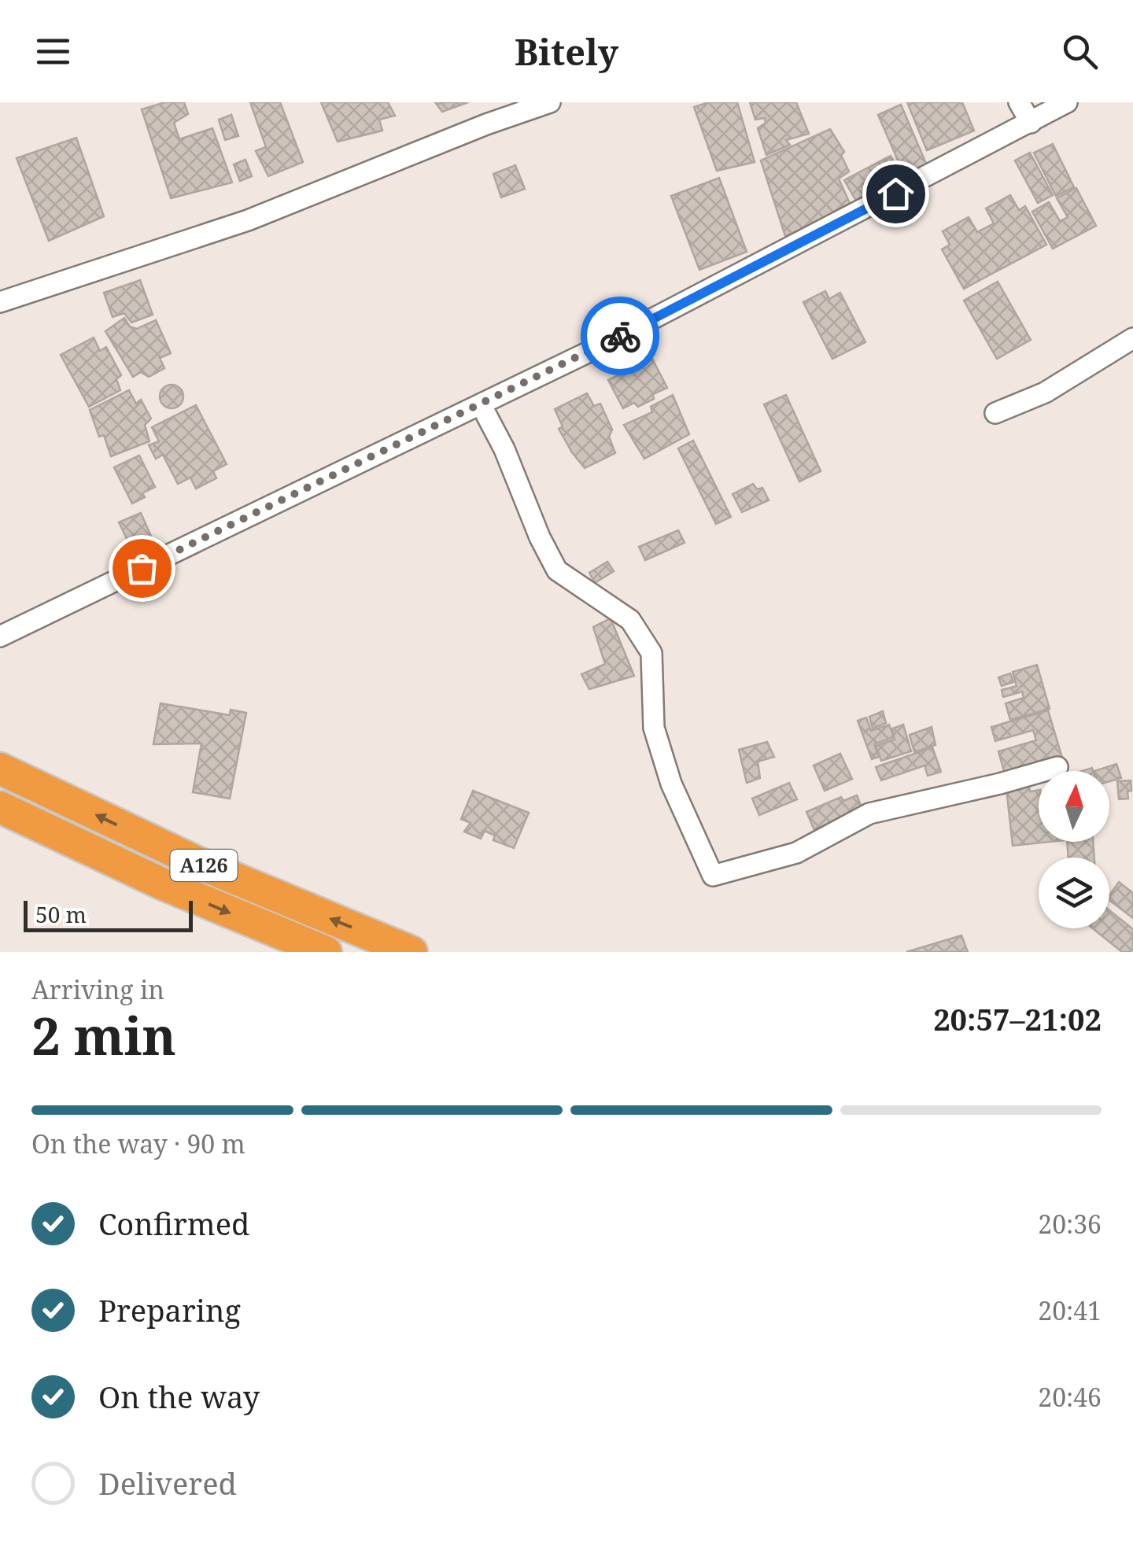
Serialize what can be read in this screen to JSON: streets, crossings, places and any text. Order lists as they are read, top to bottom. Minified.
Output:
{"streets":{"highway":["A126"]},"scale_bar":"50 m","north":"top","page":{"header":"Bitely","scale":"50 m","heading":["2 min","Arriving in","20:57–21:02"],"bar":"On the way · 90 m","list":[["Confirmed","20:36"],["Preparing","20:41"],["On the way","20:46"],"Delivered"]}}
